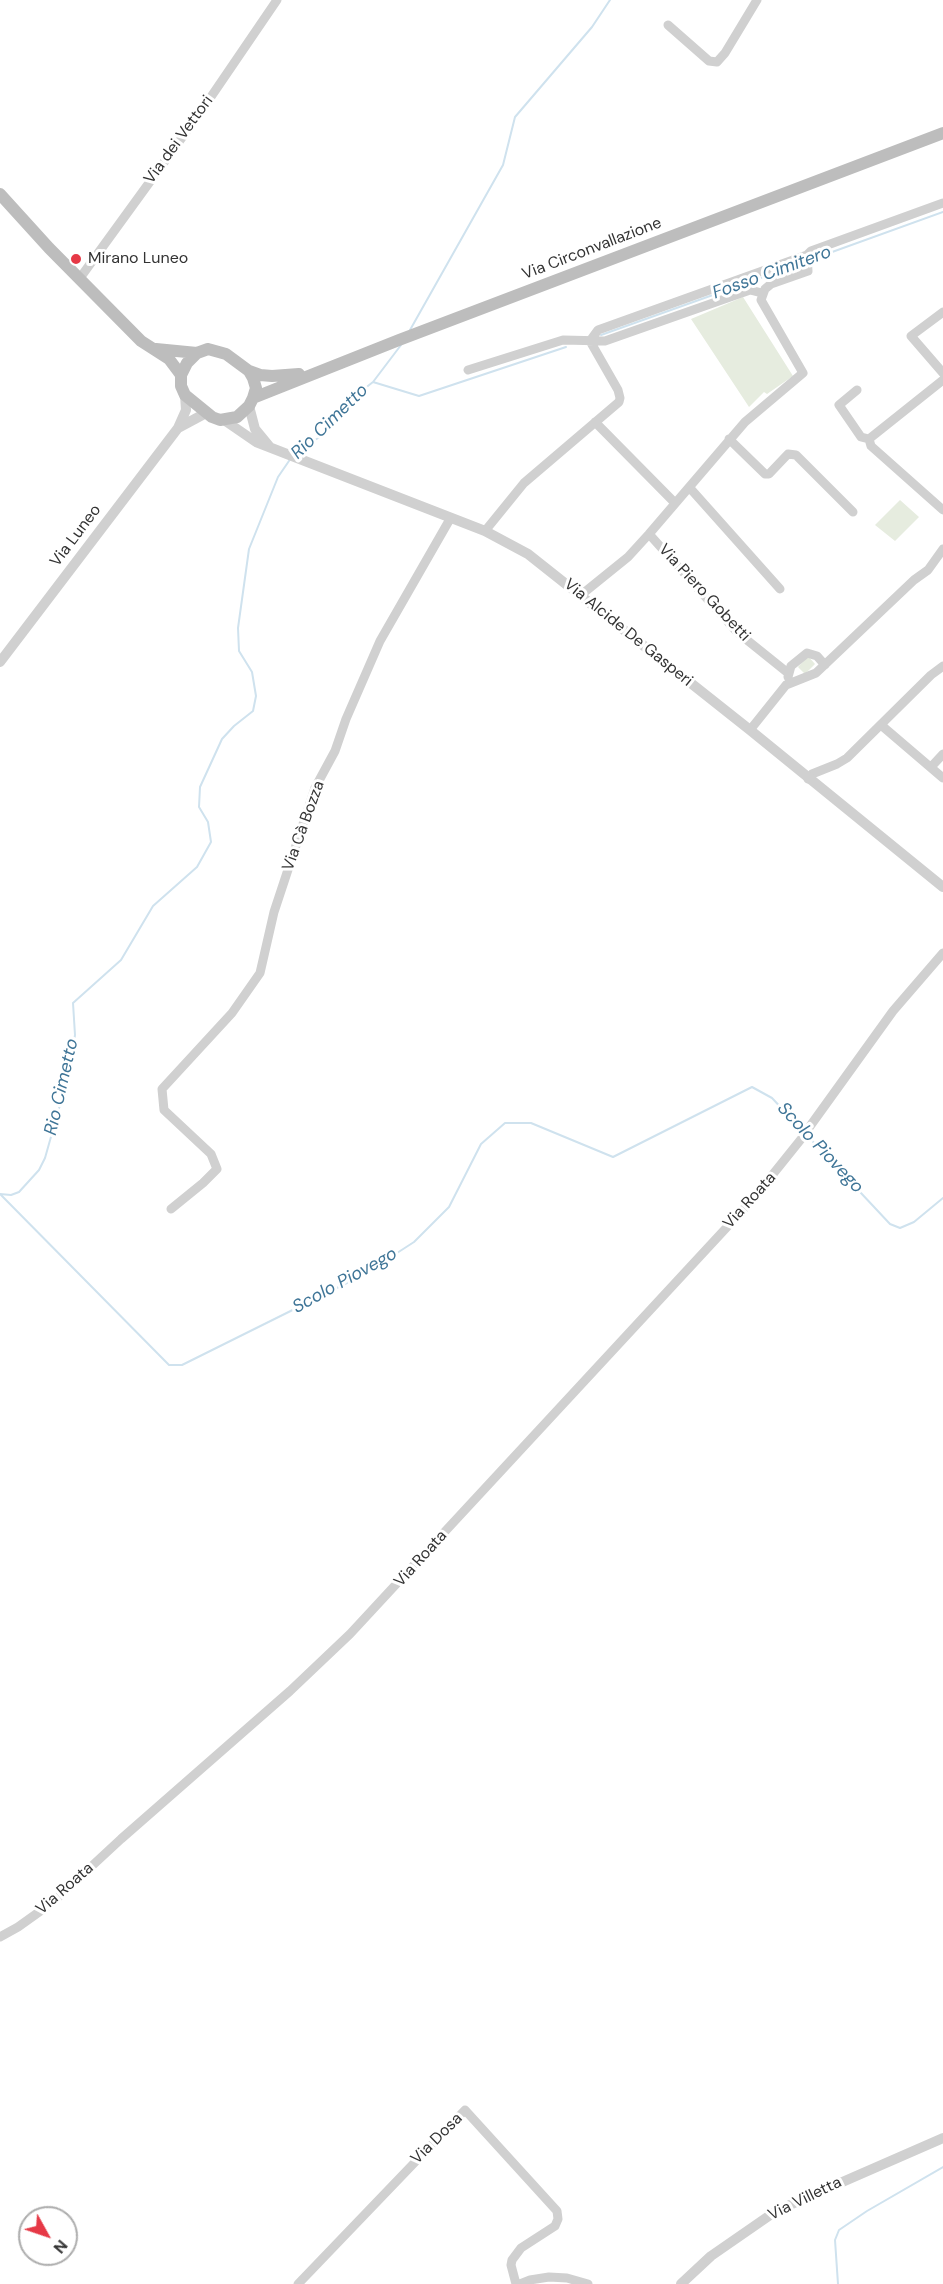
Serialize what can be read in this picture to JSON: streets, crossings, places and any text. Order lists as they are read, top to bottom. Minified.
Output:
{"streets":{"main road":["Via Circonvallazione"],"street":["Via dei Vettori","Via Luneo","Via Piero Gobetti","Via Alcide De Gasperi","Via Cà Bozza","Via Roata","Via Dosa","Via Villetta"]},"crossings":[["Via Circonvallazione","Via Alcide De Gasperi"],["Via Alcide De Gasperi","Via Cà Bozza"]],"water":["Fosso Cimitero","Rio Cimetto","Scolo Piovego"],"places":["Mirano Luneo"],"north":"bottom right"}
